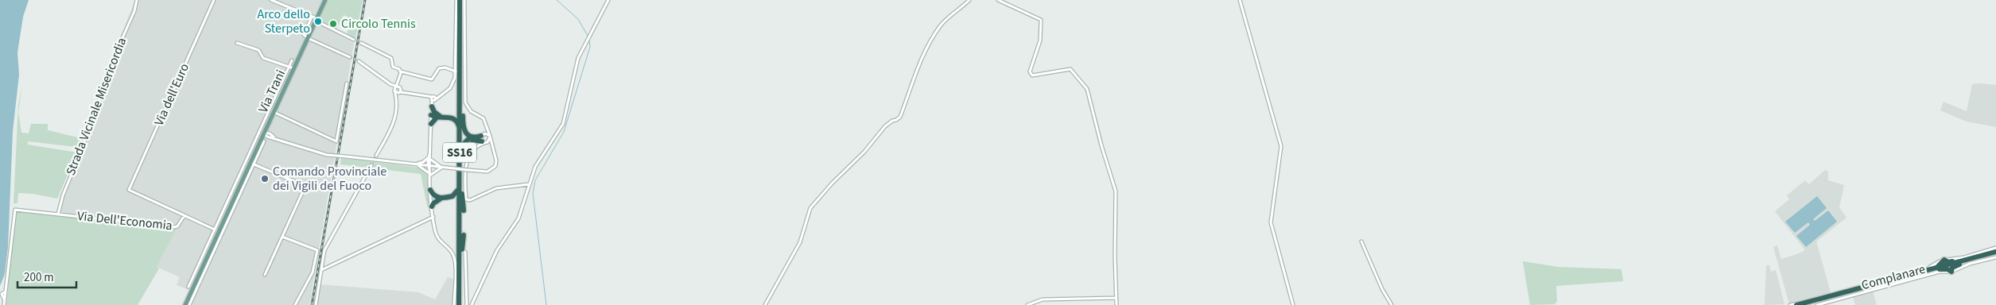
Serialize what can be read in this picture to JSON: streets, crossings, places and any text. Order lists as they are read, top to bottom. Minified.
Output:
{"streets":{"highway":["SS16"],"main road":["Via Trani"],"street":["Via dell'Euro","Strada Vicinale Misericordia","Via Dell'Economia","Complanare"]},"crossings":[["Via dell'Euro","Via Dell'Economia"],["Strada Vicinale Misericordia","Via Dell'Economia"]],"places":["Arco dello Sterpeto","Circolo Tennis","Comando Provinciale dei Vigili del Fuoco"],"scale_bar":"200 m"}
